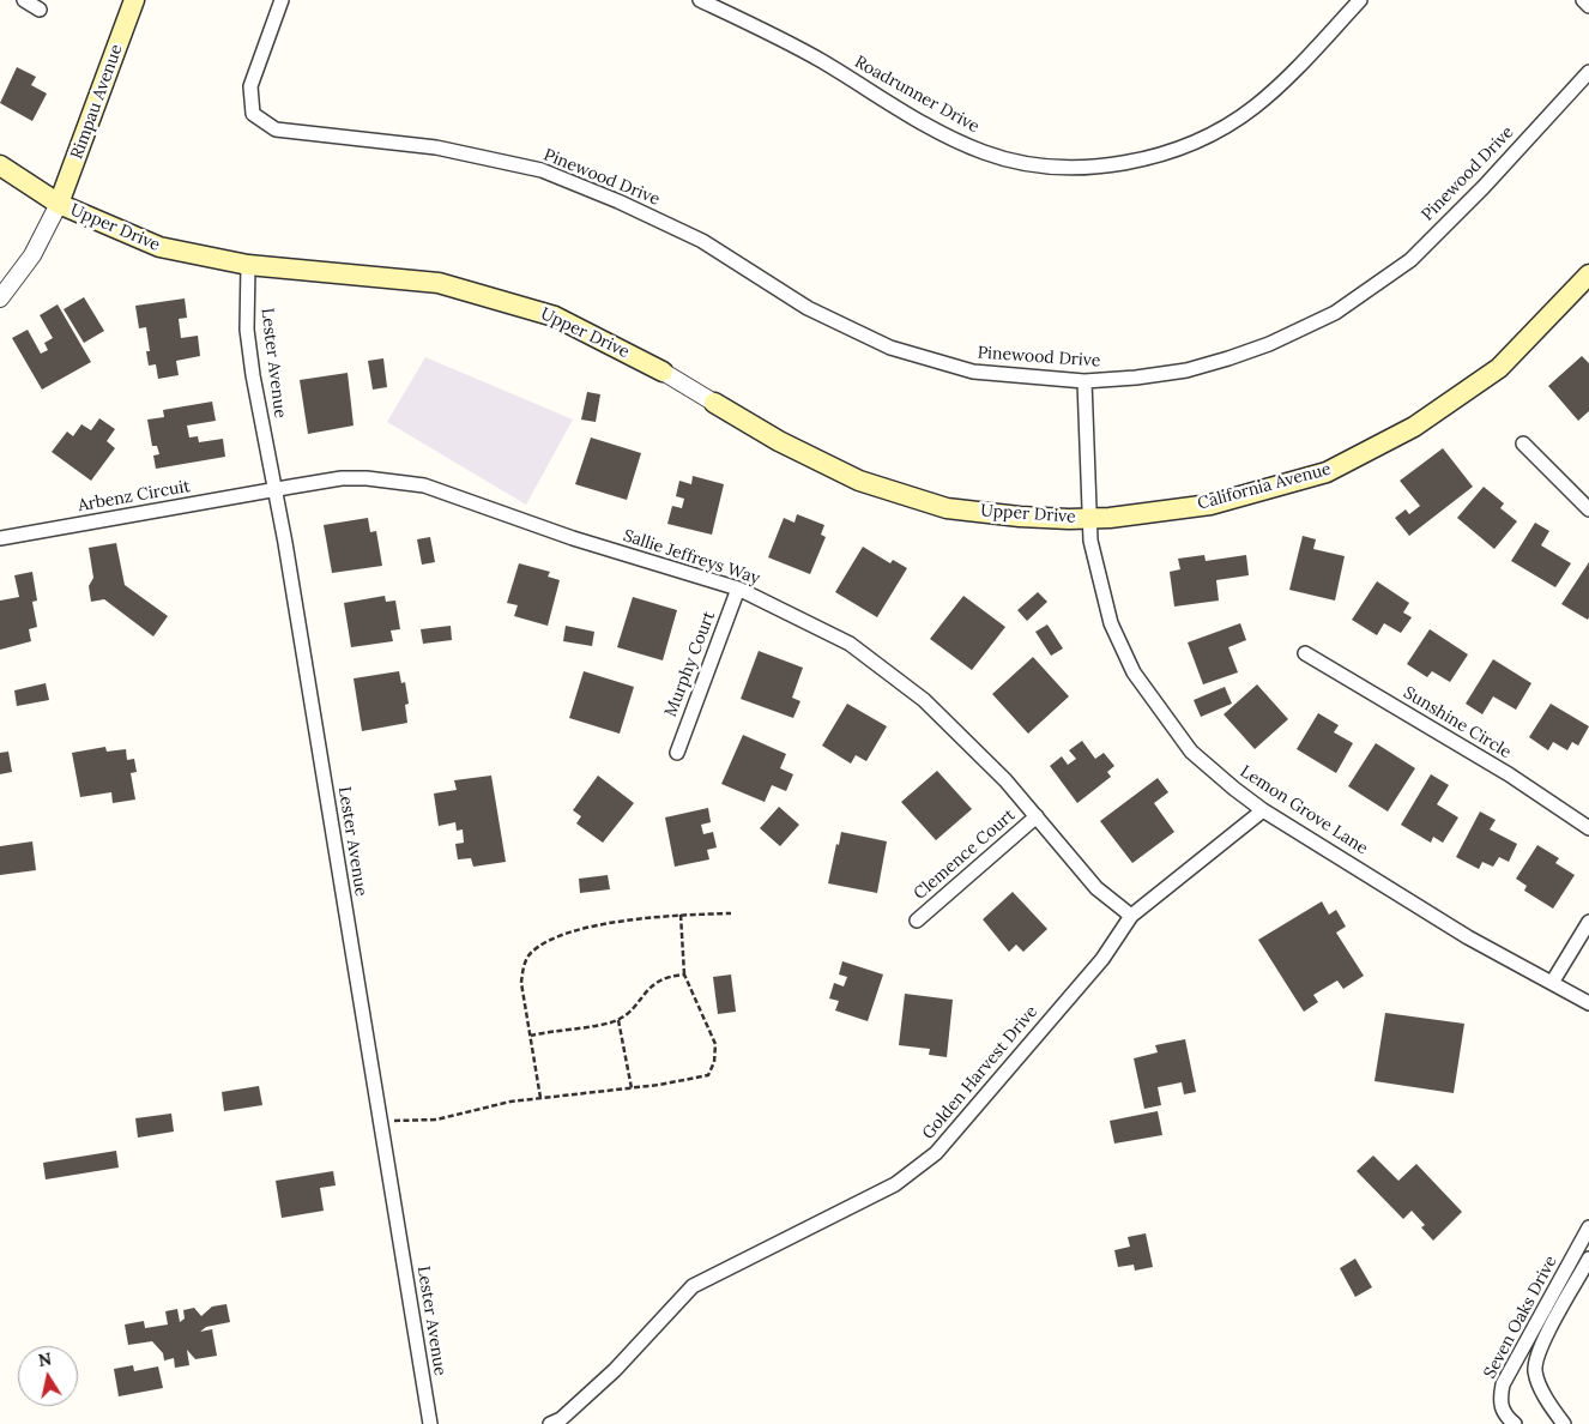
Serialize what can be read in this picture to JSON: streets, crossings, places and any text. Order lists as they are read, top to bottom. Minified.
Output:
{"streets":{"main road":["Rimpau Avenue","Upper Drive","California Avenue"],"street":["Roadrunner Drive","Pinewood Drive","Lester Avenue","Arbenz Circuit","Sallie Jeffreys Way","Murphy Court","Sunshine Circle","Lemon Grove Lane","Clemence Court","Golden Harvest Drive","Seven Oaks Drive"]},"crossings":[["Rimpau Avenue","Upper Drive"],["Pinewood Drive","Lemon Grove Lane"],["Upper Drive","Lester Avenue"],["Upper Drive","California Avenue"],["Upper Drive","Lemon Grove Lane"],["Lester Avenue","Arbenz Circuit"],["Lester Avenue","Sallie Jeffreys Way"],["California Avenue","Lemon Grove Lane"],["Arbenz Circuit","Sallie Jeffreys Way"],["Sallie Jeffreys Way","Murphy Court"],["Sallie Jeffreys Way","Clemence Court"],["Sallie Jeffreys Way","Golden Harvest Drive"],["Lemon Grove Lane","Golden Harvest Drive"]],"north":"top"}
